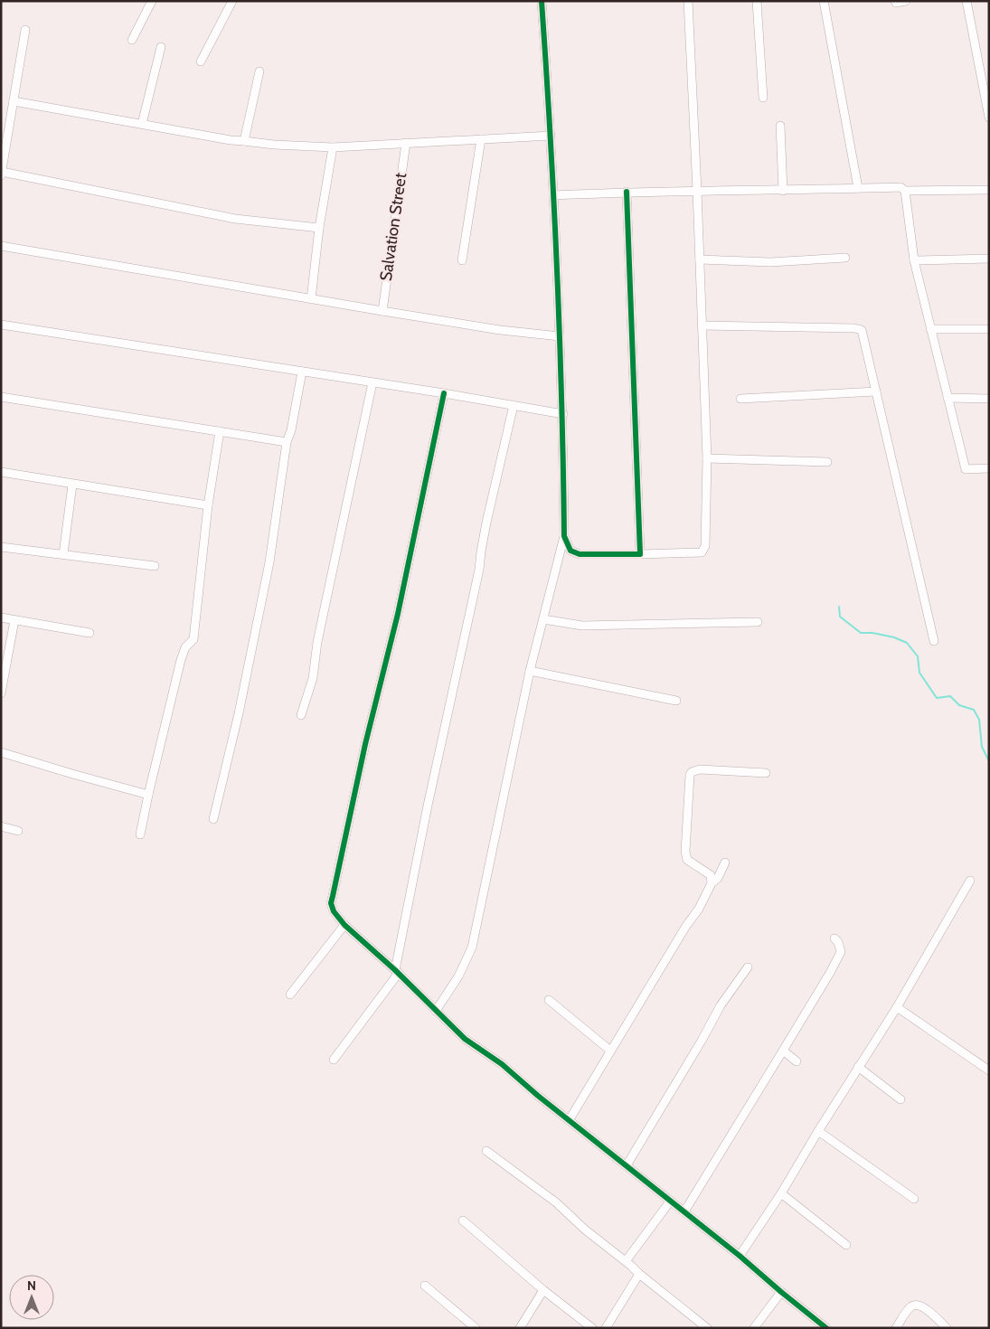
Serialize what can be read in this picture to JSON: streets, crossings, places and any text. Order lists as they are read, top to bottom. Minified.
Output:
{"streets":{"street":["Salvation Street"]},"north":"top"}
